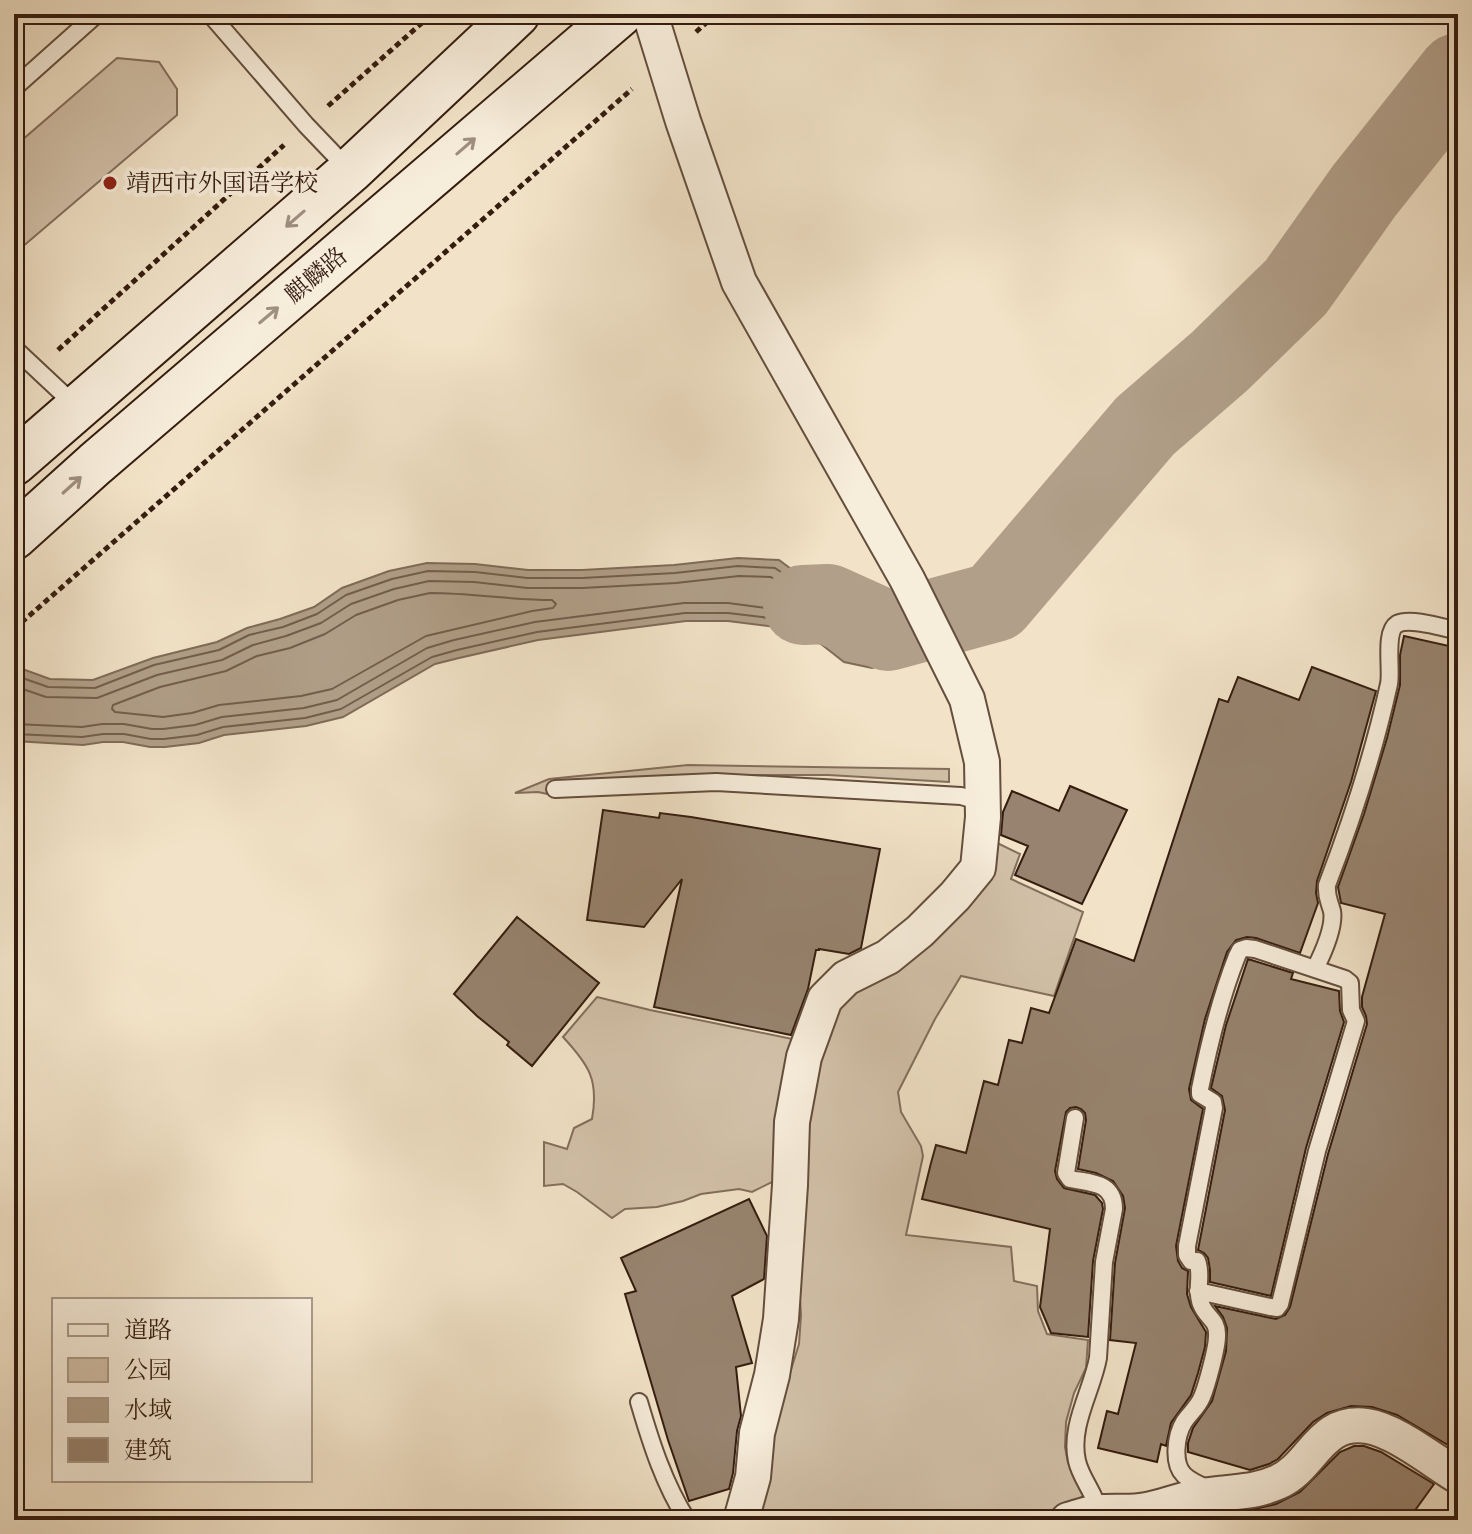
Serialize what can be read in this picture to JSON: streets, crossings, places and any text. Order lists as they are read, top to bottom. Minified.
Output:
{"streets":{"main road":["麒麟路"]},"places":["靖西市外国语学校"],"legend":["道路","公园","水域","建筑"]}
